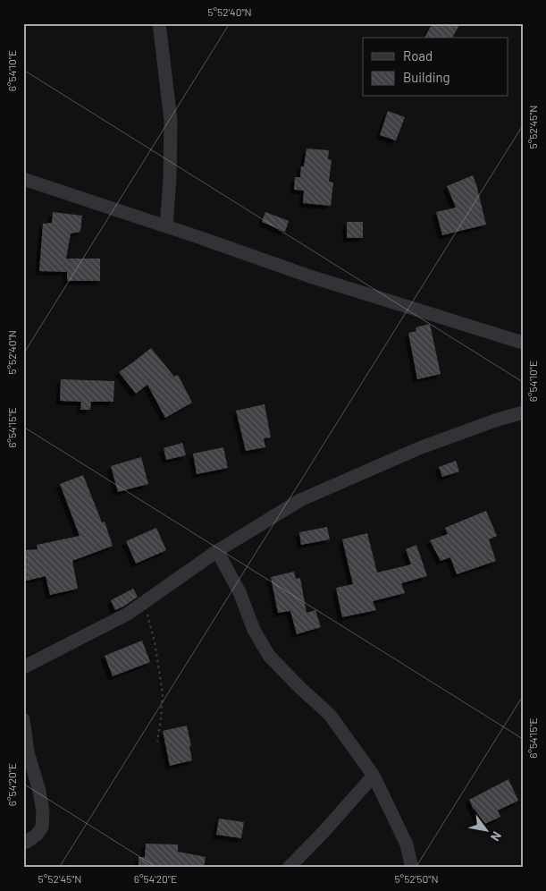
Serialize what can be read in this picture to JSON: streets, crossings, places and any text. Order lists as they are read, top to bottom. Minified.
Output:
{"legend":["Road","Building"],"north":"bottom right","coordinates":["5°52'40\"N","6°54'10\"E","5°52'45\"N","6°54'15\"E","6°54'20\"E","5°52'50\"N"]}
